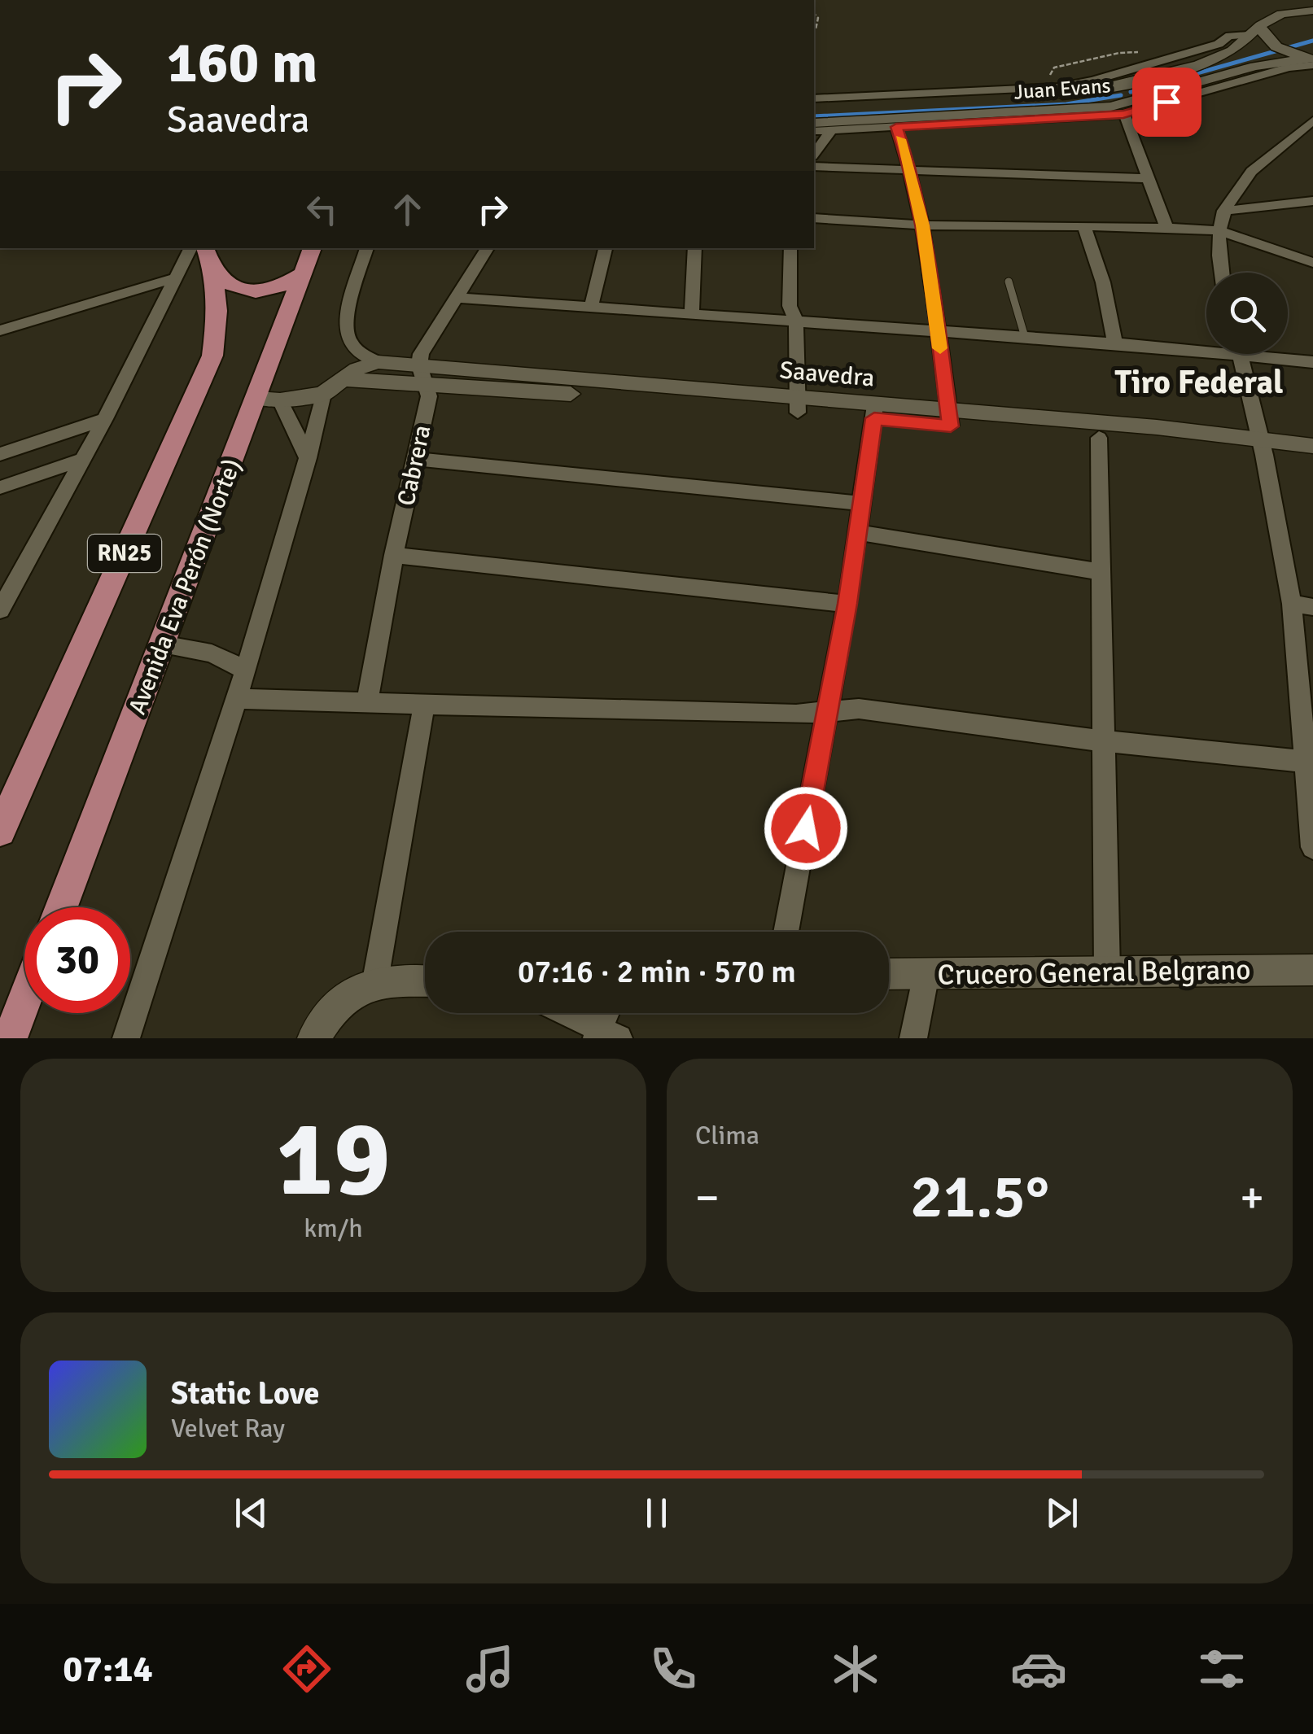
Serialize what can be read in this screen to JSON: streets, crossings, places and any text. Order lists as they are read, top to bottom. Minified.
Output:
{"streets":{"main road":["RN25","Avenida Eva Perón (Norte)"],"street":["Juan Evans","Saavedra","Cabrera","Crucero General Belgrano"]},"crossings":[["Saavedra","Cabrera"]],"districts":["Tiro Federal"],"page":{"turn":["160 m","Saavedra"],"limit":"30","trip":"07:16 · 2 min · 570 m","tile":[["19","km/h"],"Clima"],"heat":["−","21.5°","+"],"song":["Static Love","Velvet Ray"],"tabs":"07:14"}}
